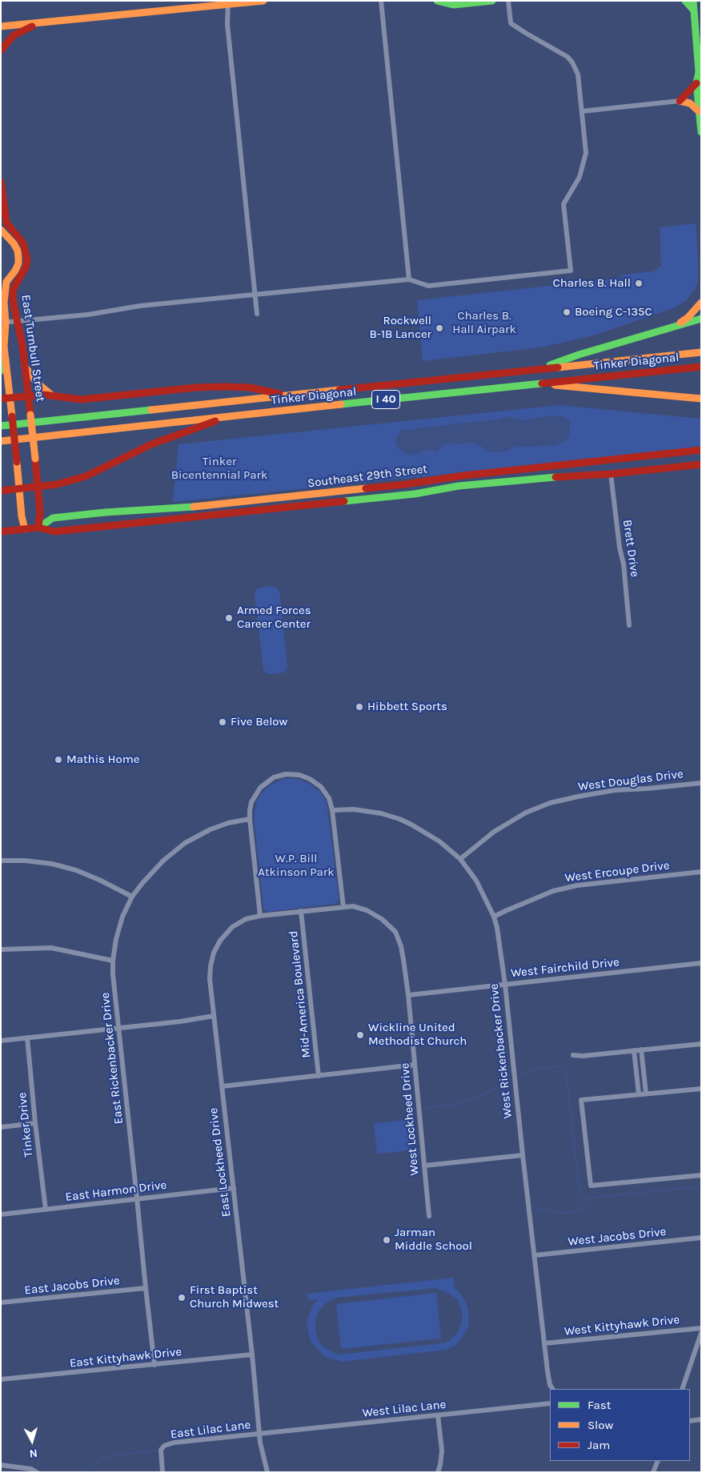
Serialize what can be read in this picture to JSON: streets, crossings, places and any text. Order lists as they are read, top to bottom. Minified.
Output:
{"streets":{"main road":["East Turnbull Street","Tinker Diagonal","I 40","Southeast 29th Street"],"street":["Brett Drive","West Douglas Drive","West Ercoupe Drive","West Fairchild Drive","Mid-America Boulevard","West Rickenbacker Drive","East Rickenbacker Drive","West Lockheed Drive","Tinker Drive","East Lockheed Drive","East Harmon Drive","West Jacobs Drive","East Jacobs Drive","West Kittyhawk Drive","East Kittyhawk Drive","West Lilac Lane","East Lilac Lane"]},"crossings":[["East Turnbull Street","Southeast 29th Street"],["Southeast 29th Street","Brett Drive"],["West Douglas Drive","West Rickenbacker Drive"],["West Ercoupe Drive","West Rickenbacker Drive"],["West Fairchild Drive","West Rickenbacker Drive"],["West Fairchild Drive","West Lockheed Drive"],["Mid-America Boulevard","West Lockheed Drive"],["Mid-America Boulevard","East Lockheed Drive"],["West Rickenbacker Drive","West Jacobs Drive"],["West Rickenbacker Drive","West Kittyhawk Drive"],["East Rickenbacker Drive","East Harmon Drive"],["East Rickenbacker Drive","East Jacobs Drive"],["East Rickenbacker Drive","East Kittyhawk Drive"],["West Lockheed Drive","East Lockheed Drive"],["Tinker Drive","East Harmon Drive"],["East Lockheed Drive","East Harmon Drive"],["East Lockheed Drive","East Kittyhawk Drive"],["East Lockheed Drive","West Lilac Lane"],["East Lockheed Drive","East Lilac Lane"],["West Lilac Lane","East Lilac Lane"]],"parks":["Charles B. Hall Airpark","Tinker Bicentennial Park","W.P. Bill Atkinson Park"],"places":["Charles B. Hall","Boeing C-135C","Rockwell B-1B Lancer","Armed Forces Career Center","Hibbett Sports","Five Below","Mathis Home","Wickline United Methodist Church","Jarman Middle School","First Baptist Church Midwest"],"legend":["Fast","Slow","Jam"],"north":"bottom"}
